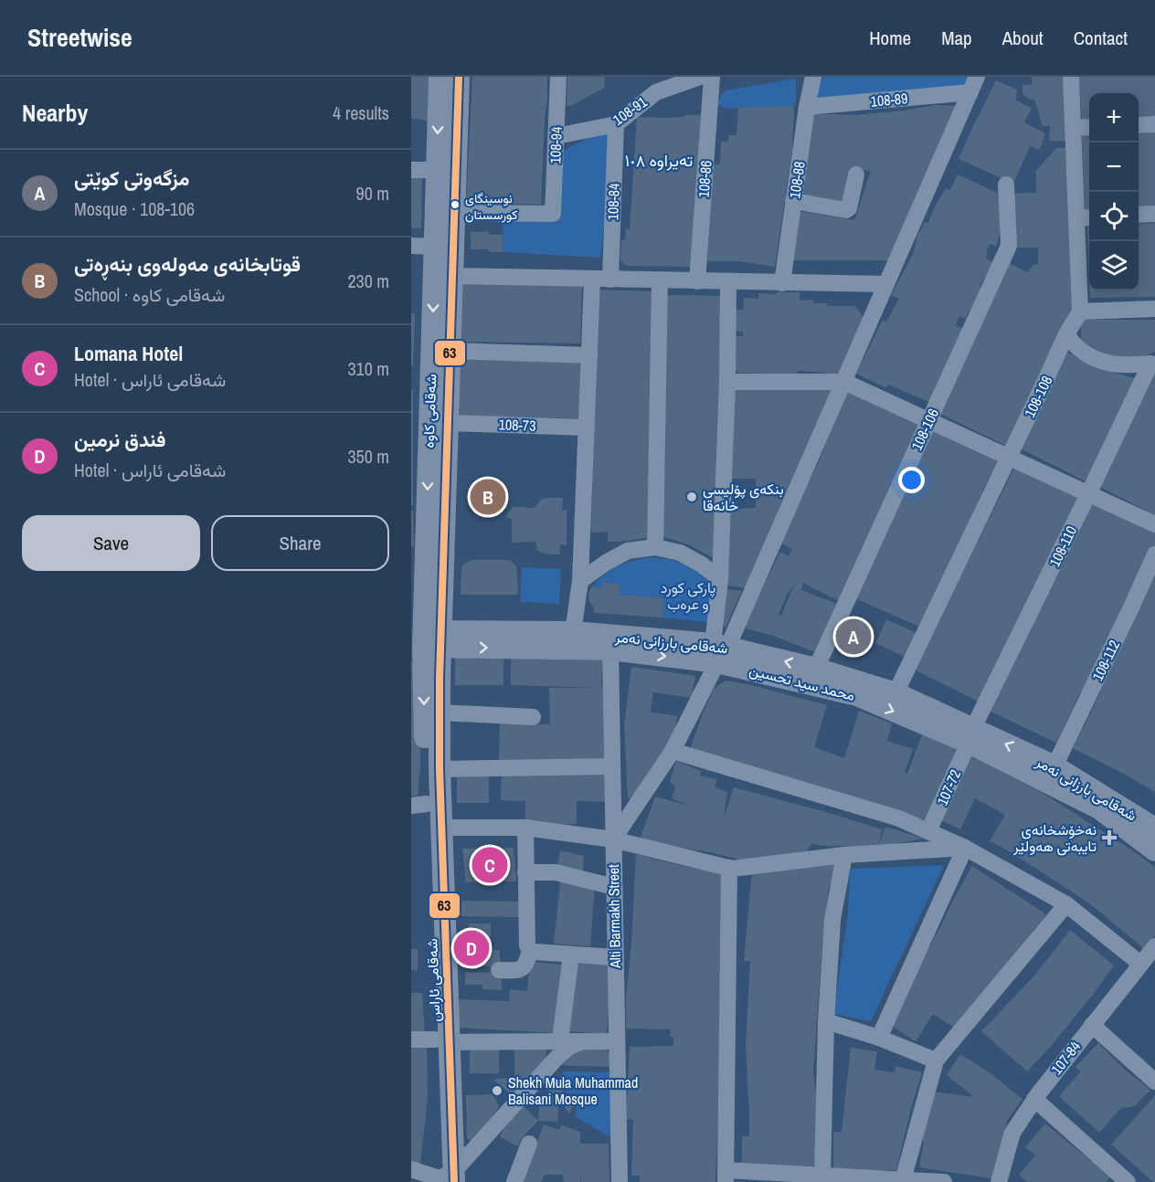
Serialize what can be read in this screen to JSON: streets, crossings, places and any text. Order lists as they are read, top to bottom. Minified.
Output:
{"streets":{"main road":["شەقامی کاوە","شەقامی بارزانی نەمر","محمد سید تحسین","شەقامی ئاراس"],"street":["108-89","108-91","108-94","108-86","108-88","108-84","108-108","108-73","108-106","108-110","108-112","107-72","Alti Barmakh Street","107-84"]},"crossings":[["108-89","108-88"],["108-91","108-94"],["108-91","108-84"],["108-94","شەقامی کاوە"],["108-108","108-110"],["108-108","شەقامی بارزانی نەمر"],["شەقامی کاوە","108-73"],["شەقامی کاوە","شەقامی بارزانی نەمر"],["شەقامی کاوە","محمد سید تحسین"],["شەقامی کاوە","شەقامی ئاراس"],["108-106","شەقامی بارزانی نەمر"],["108-110","شەقامی بارزانی نەمر"],["108-110","محمد سید تحسین"],["108-110","107-72"],["شەقامی بارزانی نەمر","108-112"],["شەقامی بارزانی نەمر","محمد سید تحسین"],["شەقامی بارزانی نەمر","107-72"],["شەقامی بارزانی نەمر","شەقامی ئاراس"],["محمد سید تحسین","107-72"],["محمد سید تحسین","Alti Barmakh Street"],["محمد سید تحسین","شەقامی ئاراس"]],"one_way":["محمد سید تحسین"],"districts":["تەیراوە ١٠٨"],"parks":["پاركی كورد و عرەب"],"places":{"other":["نوسینگای کورسستان","بنکەی پۆلیسی خانەقا","Shekh Mula Muhammad Balisani Mosque"],"health":["نەخۆشخانەی تایبەتی هەولێر"]},"lines":["transit line 63"],"page":{"header":"Streetwise","nav":["Home","Map","About","Contact"],"heading":["Nearby","4 results"],"map_buttons":["+","−"],"list":[{"mark":"A","name":"مزگەوتی کوێتی","note":"Mosque · 108-106","value":"90 m"},{"mark":"B","name":"قوتابخانەی مەولەوی بنەڕەتی","note":"School · شەقامی کاوە","value":"230 m"},{"mark":"C","name":"Lomana Hotel","note":"Hotel · شەقامی ئاراس","value":"310 m"},{"mark":"D","name":"فندق نرمين","note":"Hotel · شەقامی ئاراس","value":"350 m"}],"pins":["B","A","C","D"],"buttons":["Save","Share"]}}
